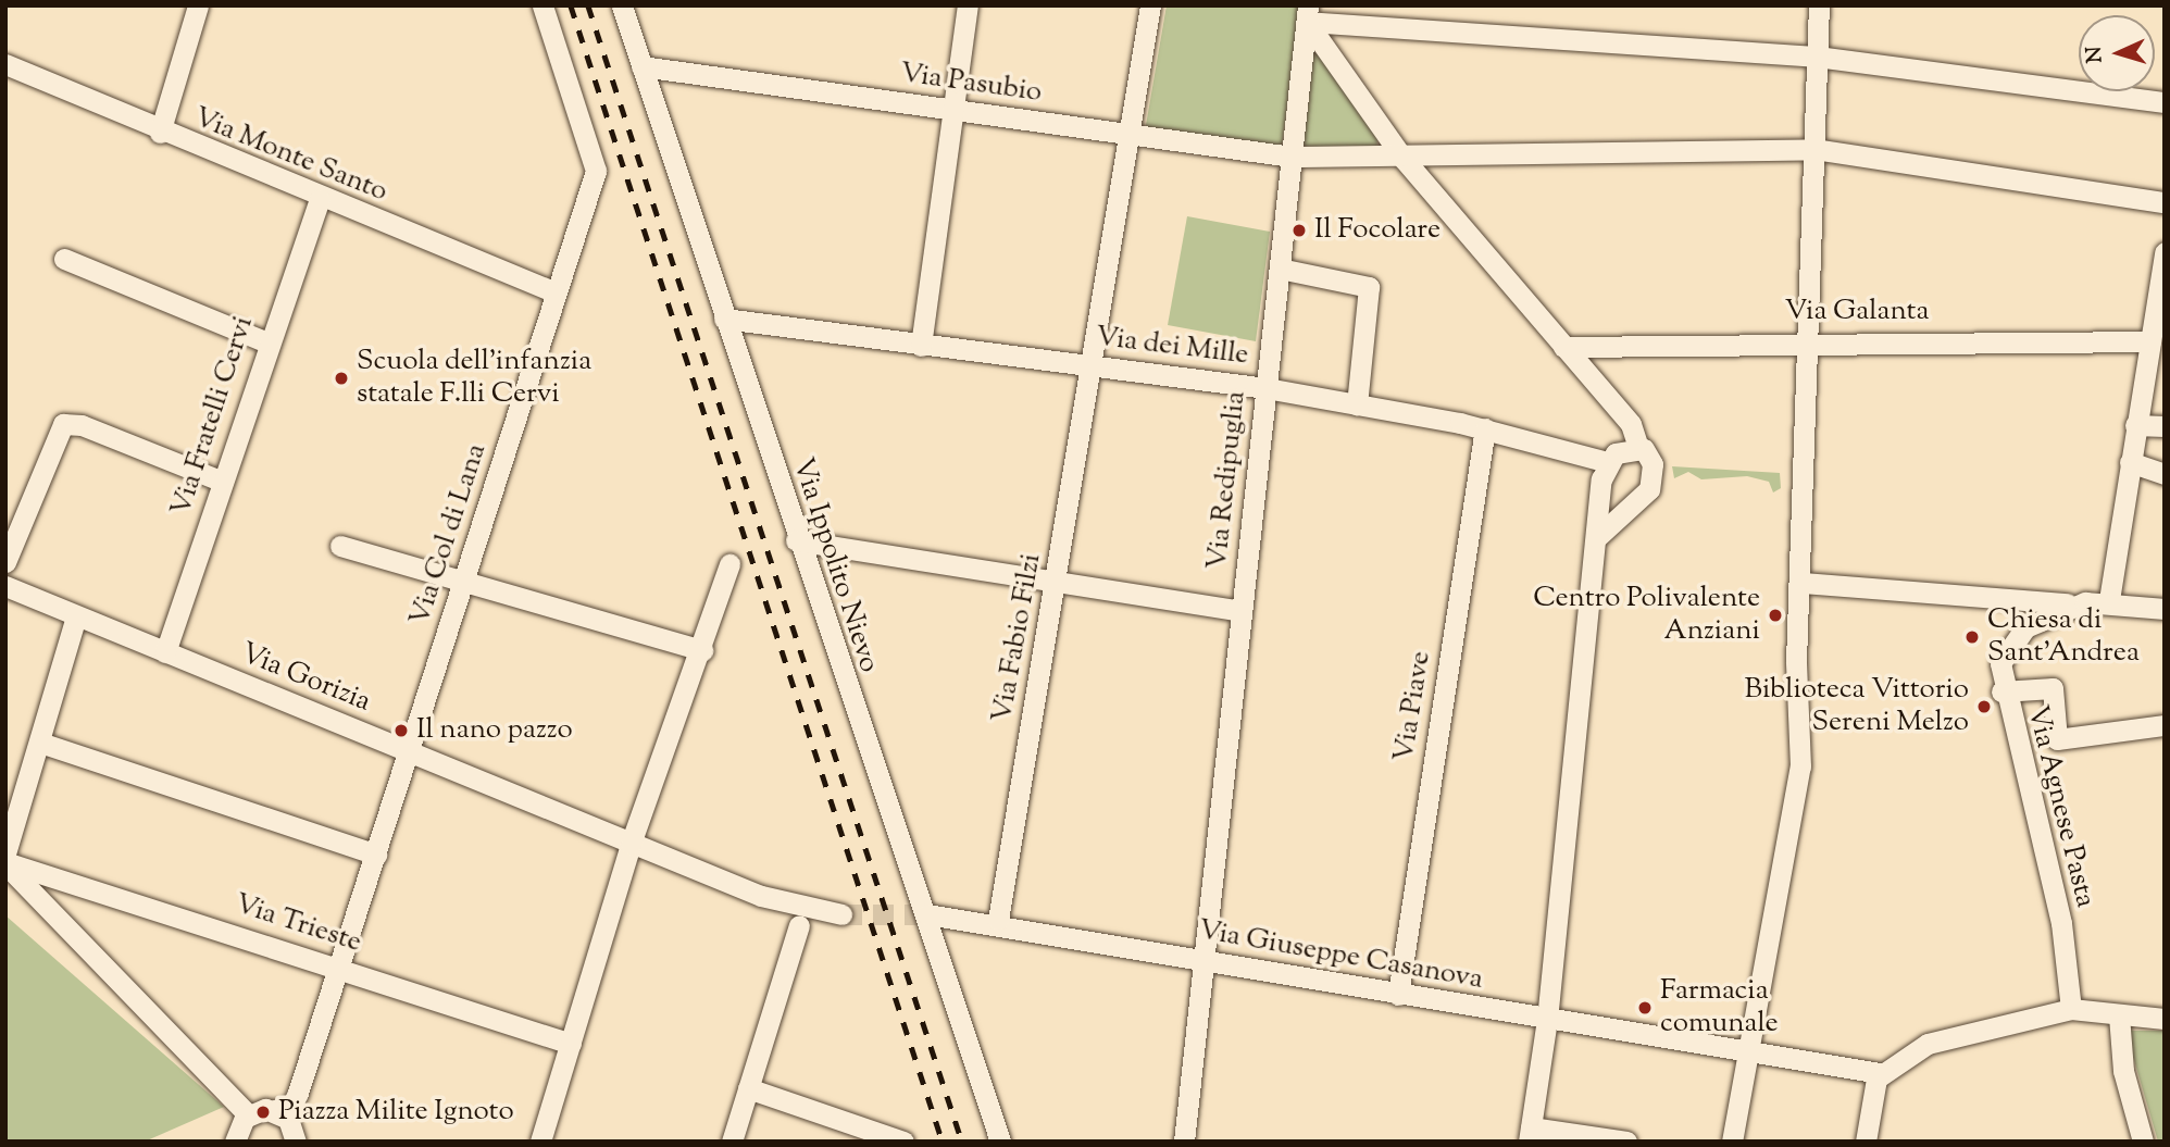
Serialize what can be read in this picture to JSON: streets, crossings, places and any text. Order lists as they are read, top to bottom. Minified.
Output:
{"streets":{"street":["Via Pasubio","Via Monte Santo","Via Galanta","Via dei Mille","Via Fratelli Cervi","Via Redipuglia","Via Col di Lana","Via Ippolito Nievo","Via Fabio Filzi","Via Gorizia","Via Piave","Via Agnese Pasta","Via Trieste","Via Giuseppe Casanova"]},"crossings":[["Via Pasubio","Via Redipuglia"],["Via Pasubio","Via Ippolito Nievo"],["Via Pasubio","Via Fabio Filzi"],["Via Monte Santo","Via Fratelli Cervi"],["Via Monte Santo","Via Col di Lana"],["Via dei Mille","Via Redipuglia"],["Via dei Mille","Via Ippolito Nievo"],["Via dei Mille","Via Fabio Filzi"],["Via dei Mille","Via Piave"],["Via Fratelli Cervi","Via Gorizia"],["Via Redipuglia","Via Giuseppe Casanova"],["Via Col di Lana","Via Gorizia"],["Via Col di Lana","Via Trieste"],["Via Piave","Via Giuseppe Casanova"]],"places":["Il Focolare","Scuola dell’infanzia statale F.lli Cervi","Centro Polivalente Anziani","Chiesa di Sant'Andrea","Biblioteca Vittorio Sereni Melzo","Il nano pazzo","Farmacia comunale","Piazza Milite Ignoto"],"north":"left"}
